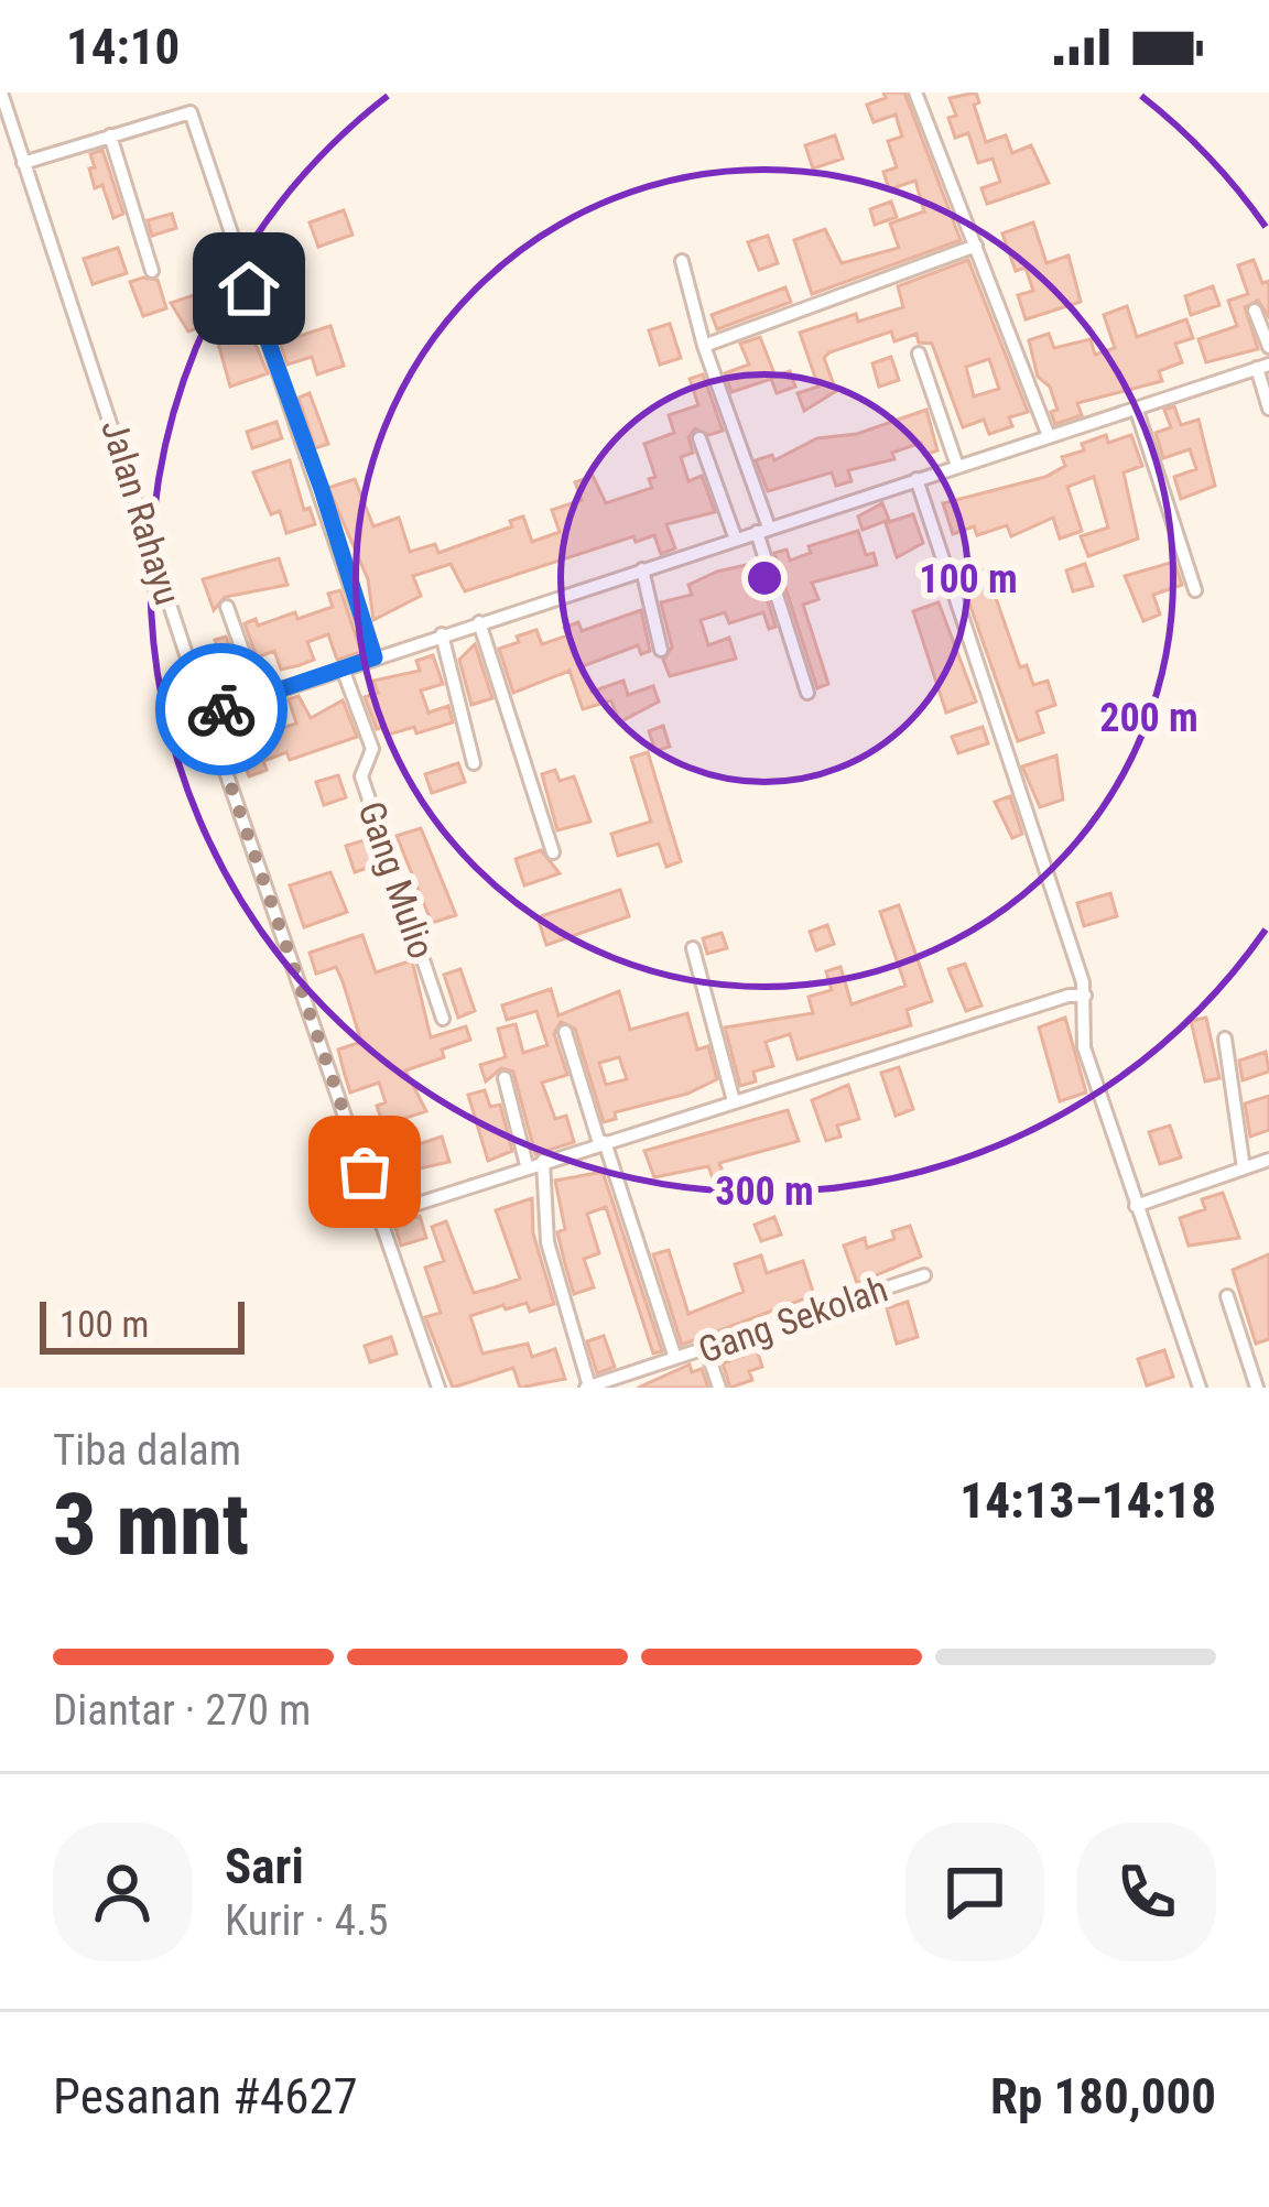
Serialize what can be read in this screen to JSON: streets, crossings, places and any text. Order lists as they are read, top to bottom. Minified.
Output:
{"streets":{"street":["Jalan Rahayu","Gang Mulio","Gang Sekolah"]},"scale_bar":"100 m","page":{"status":"14:10","scale":"100 m","heading":["3 mnt","Tiba dalam","14:13–14:18"],"panel":["Sari","Kurir · 4.5","Pesanan #4627","Rp 180,000"],"bar":"Diantar · 270 m"},"rings":["100 m","200 m","300 m"]}
